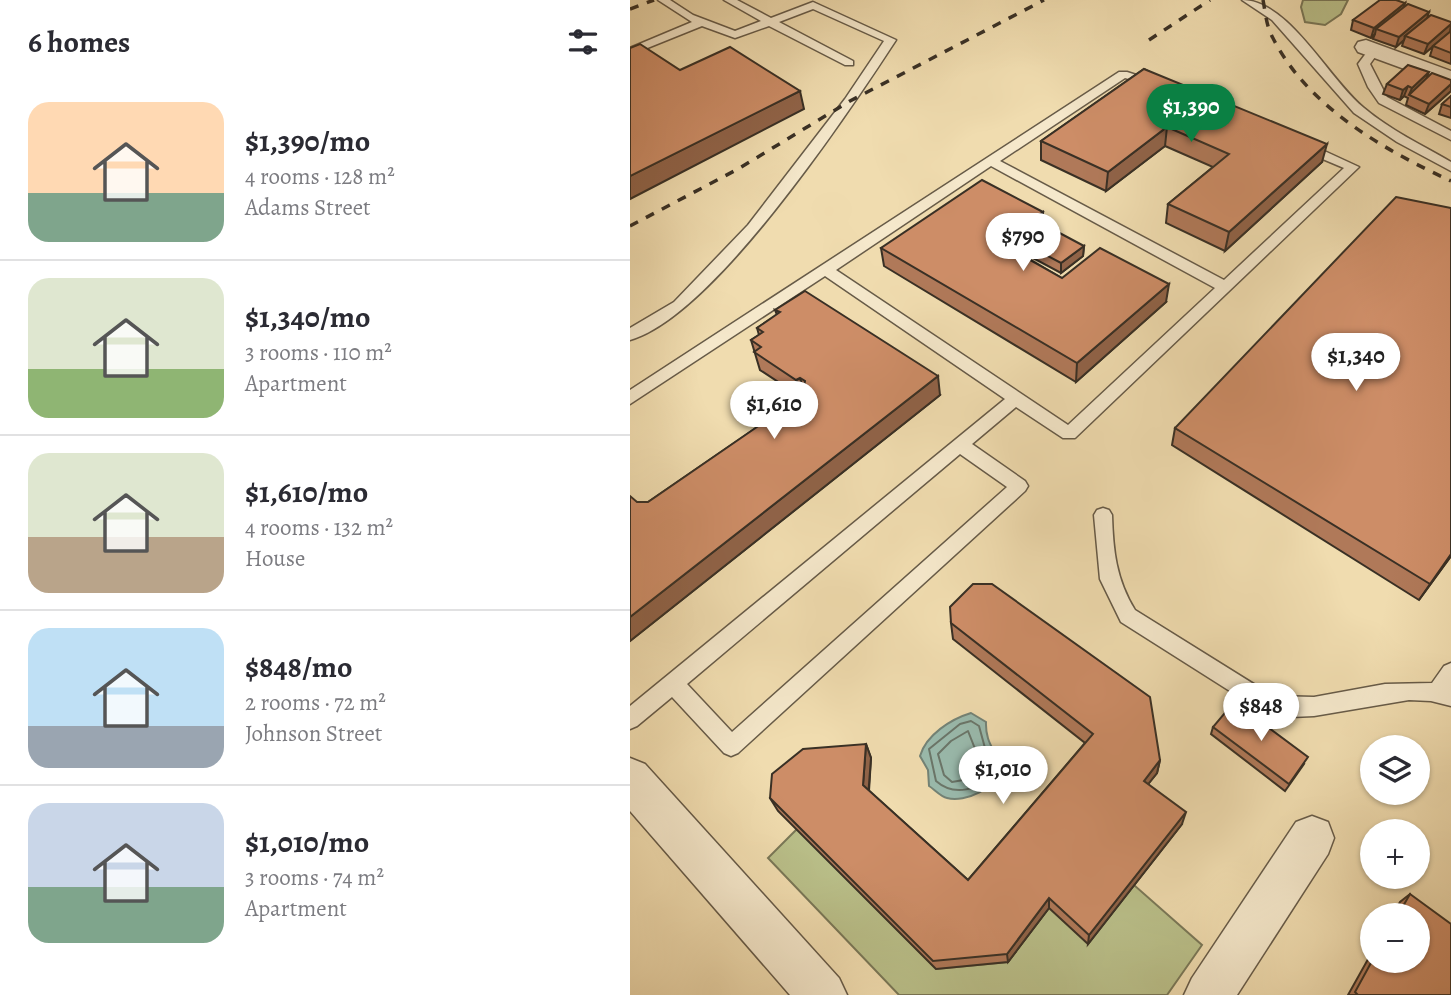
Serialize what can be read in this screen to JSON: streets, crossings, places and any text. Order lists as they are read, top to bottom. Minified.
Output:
{"page":{"heading":"6 homes","list":[{"name":"$1,390/mo","note":"4 rooms · 128 m² · Adams Street"},{"name":"$1,340/mo","note":"3 rooms · 110 m² · Apartment"},{"name":"$1,610/mo","note":"4 rooms · 132 m² · House"},{"name":"$848/mo","note":"2 rooms · 72 m² · Johnson Street"},{"name":"$1,010/mo","note":"3 rooms · 74 m² · Apartment"}],"price":["$1,390","$790","$1,340","$1,610","$848","$1,010"],"map_buttons":["+","−"]}}
